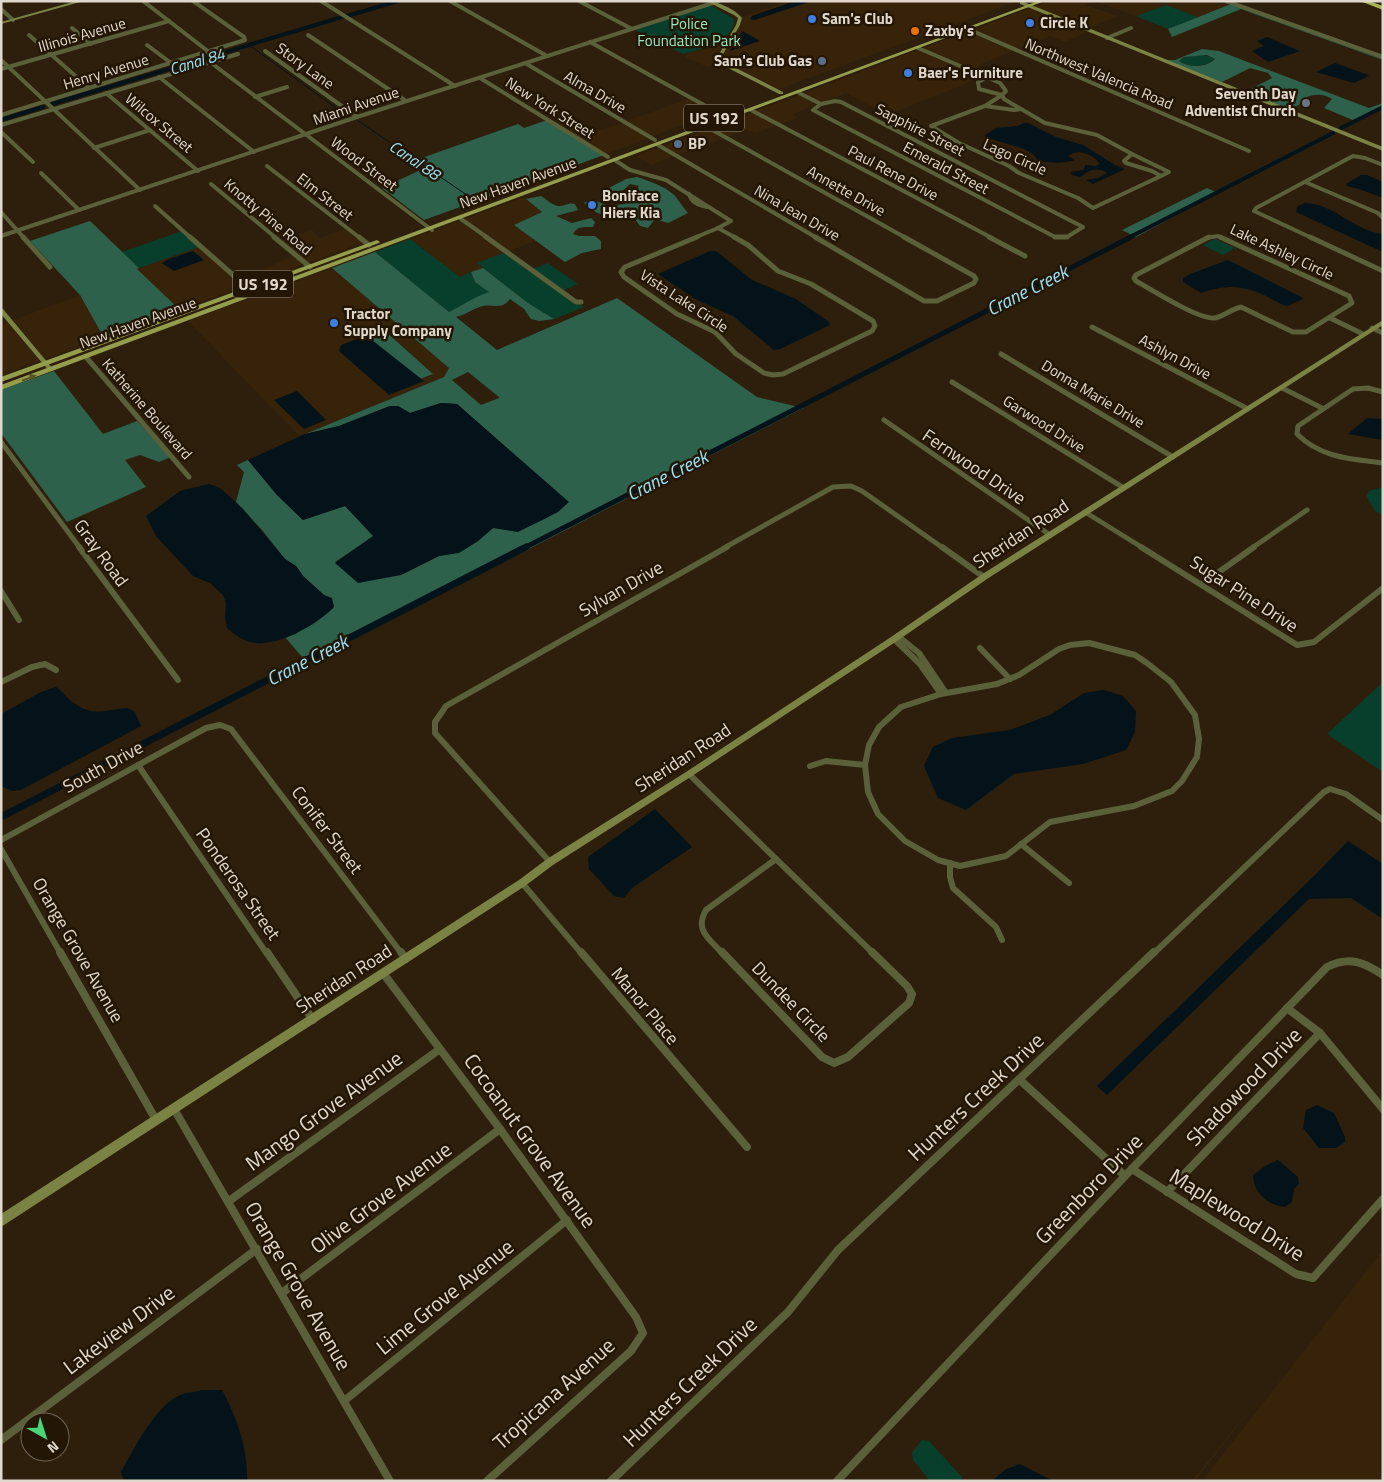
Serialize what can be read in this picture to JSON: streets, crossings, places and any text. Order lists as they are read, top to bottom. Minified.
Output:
{"streets":{"main road":["US 192","New Haven Avenue"],"street":["Illinois Avenue","Story Lane","Henry Avenue","Northwest Valencia Road","Alma Drive","Miami Avenue","New York Street","Wilcox Street","Sapphire Street","Lago Circle","Wood Street","Emerald Street","Paul Rene Drive","Annette Drive","Elm Street","Nina Jean Drive","Knotty Pine Road","Lake Ashley Circle","Vista Lake Circle","Ashlyn Drive","Donna Marie Drive","Katherine Boulevard","Garwood Drive","Fernwood Drive","Sheridan Road","Gray Road","Sylvan Drive","Sugar Pine Drive","South Drive","Conifer Street","Ponderosa Street","Orange Grove Avenue","Dundee Circle","Manor Place","Shadowood Drive","Hunters Creek Drive","Mango Grove Avenue","Cocoanut Grove Avenue","Greenboro Drive","Olive Grove Avenue","Maplewood Drive","Lime Grove Avenue","Lakeview Drive","Tropicana Avenue"]},"crossings":[["Story Lane","Miami Avenue"],["Northwest Valencia Road","New Haven Avenue"],["Alma Drive","Miami Avenue"],["Alma Drive","New Haven Avenue"],["Alma Drive","Nina Jean Drive"],["Miami Avenue","New York Street"],["Miami Avenue","Wilcox Street"],["Miami Avenue","Wood Street"],["New York Street","New Haven Avenue"],["Sapphire Street","Emerald Street"],["Wood Street","New Haven Avenue"],["Paul Rene Drive","New Haven Avenue"],["New Haven Avenue","Annette Drive"],["New Haven Avenue","Elm Street"],["New Haven Avenue","Nina Jean Drive"],["New Haven Avenue","Knotty Pine Road"],["New Haven Avenue","Katherine Boulevard"],["Annette Drive","Nina Jean Drive"],["Ashlyn Drive","Sheridan Road"],["Donna Marie Drive","Sheridan Road"],["Garwood Drive","Sheridan Road"],["Fernwood Drive","Sheridan Road"],["Sheridan Road","Sylvan Drive"],["Sheridan Road","Sugar Pine Drive"],["Sheridan Road","Conifer Street"],["Sheridan Road","Ponderosa Street"],["Sheridan Road","Orange Grove Avenue"],["Sheridan Road","Dundee Circle"],["Sheridan Road","Manor Place"],["Sheridan Road","Cocoanut Grove Avenue"],["South Drive","Conifer Street"],["South Drive","Ponderosa Street"],["Orange Grove Avenue","Mango Grove Avenue"],["Orange Grove Avenue","Olive Grove Avenue"],["Orange Grove Avenue","Lime Grove Avenue"],["Orange Grove Avenue","Lakeview Drive"],["Shadowood Drive","Maplewood Drive"],["Mango Grove Avenue","Cocoanut Grove Avenue"],["Cocoanut Grove Avenue","Olive Grove Avenue"],["Cocoanut Grove Avenue","Lime Grove Avenue"],["Cocoanut Grove Avenue","Tropicana Avenue"],["Greenboro Drive","Maplewood Drive"]],"water":["Canal 84","Canal 88","Crane Creek"],"parks":["Police Foundation Park"],"places":["Sam's Club","Circle K","Zaxby's","Sam's Club Gas","Baer's Furniture","Seventh Day Adventist Church","BP","Boniface Hiers Kia","Tractor Supply Company"],"north":"bottom right"}
